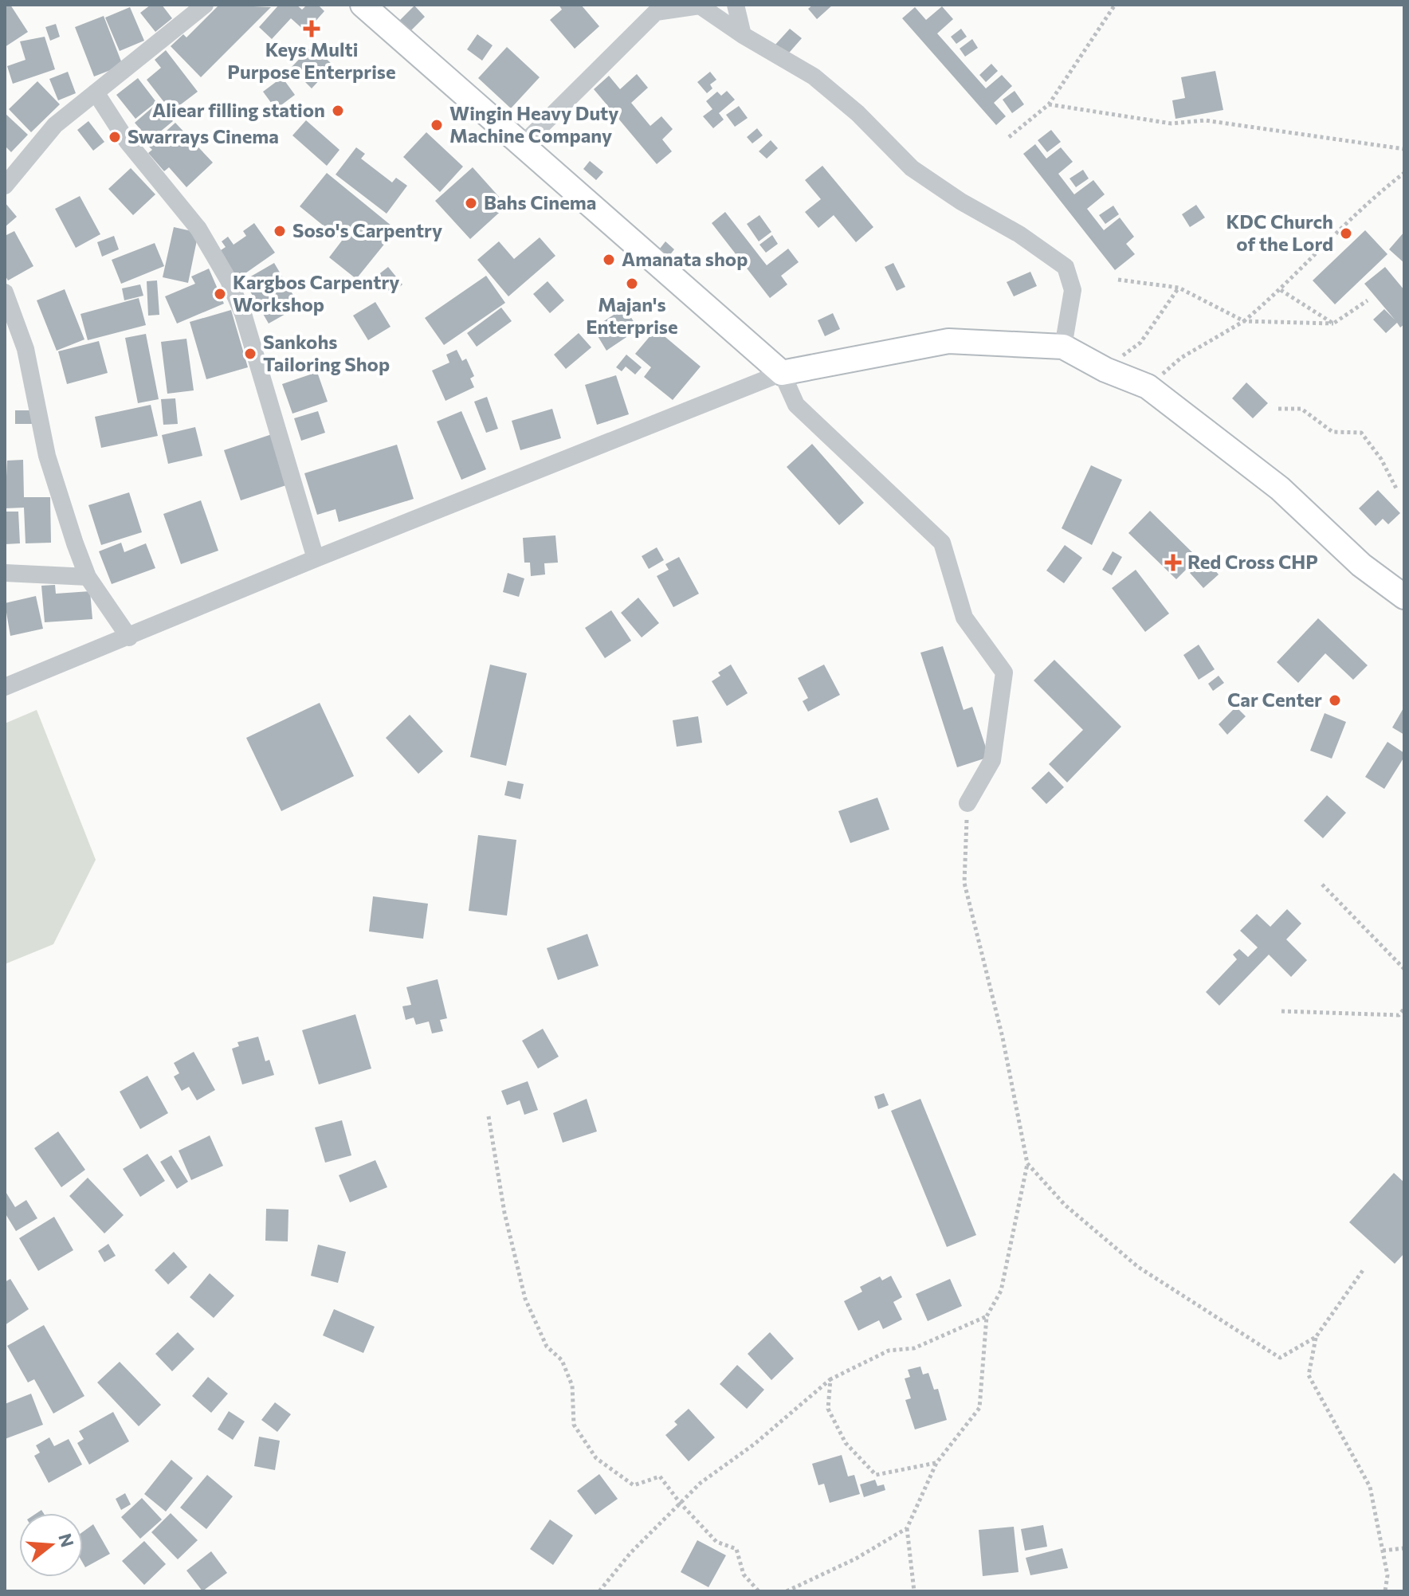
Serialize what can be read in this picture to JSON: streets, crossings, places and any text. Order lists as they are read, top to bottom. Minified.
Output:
{"places":{"health":["Keys Multi Purpose Enterprise","Red Cross CHP"],"other":["Aliear filling station","Wingin Heavy Duty Machine Company","Swarrays Cinema","Bahs Cinema","Soso's Carpentry","KDC Church of the Lord","Amanata shop","Majan's Enterprise","Kargbos Carpentry Workshop","Sankohs Tailoring Shop","Car Center"]},"north":"right"}
